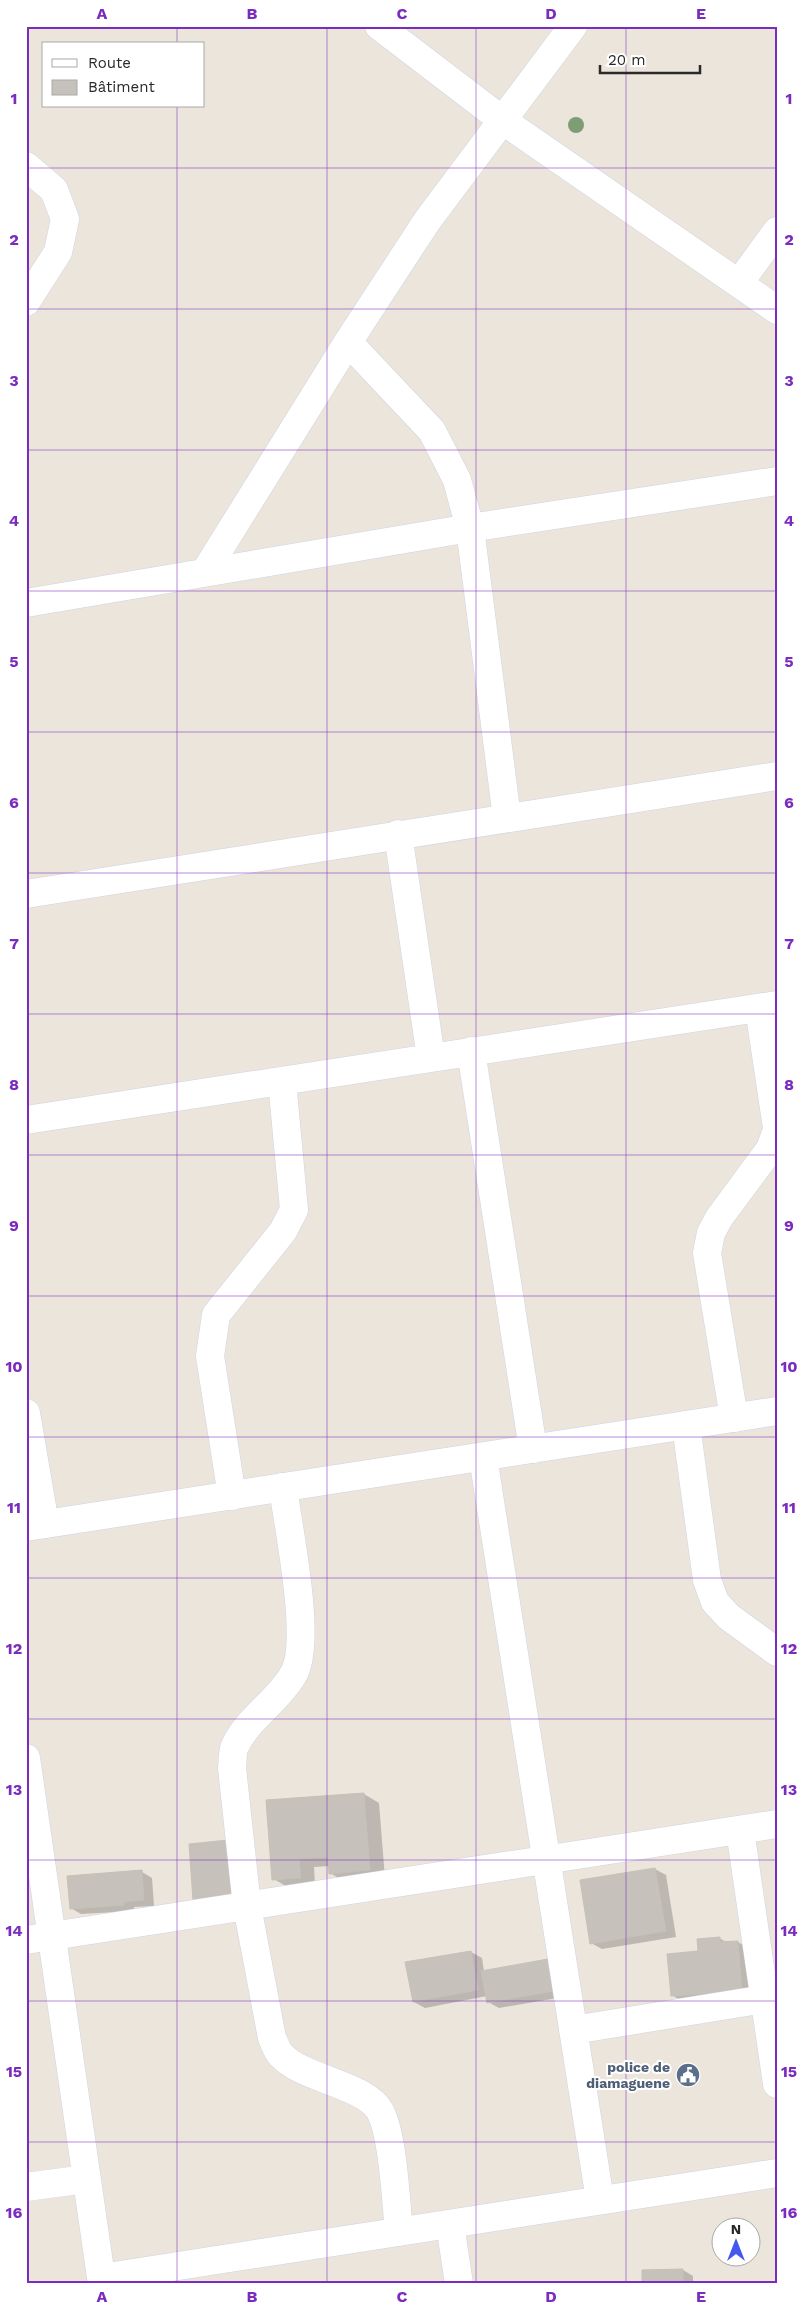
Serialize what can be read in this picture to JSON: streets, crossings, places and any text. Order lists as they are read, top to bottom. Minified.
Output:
{"places":{"public building":["police de diamaguene"]},"legend":["Route","Bâtiment"],"scale_bar":"20 m","north":"top","grid":{"columns":["A","B","C","D","E"],"rows":["1","2","3","4","5","6","7","8","9","10","11","12","13","14","15","16"]}}
